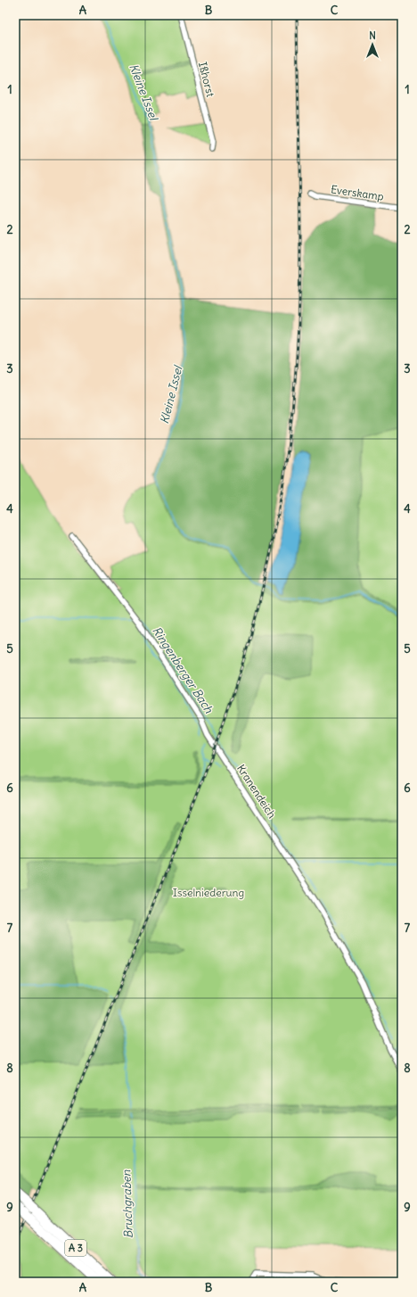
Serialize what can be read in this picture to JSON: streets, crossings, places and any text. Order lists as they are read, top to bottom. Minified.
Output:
{"streets":{"highway":["A 3"],"street":["Ißhorst","Everskamp","Kranendeich"]},"water":["Kleine Issel","Ringenberger Bach","Bruchgraben"],"parks":["Isselniederung"],"north":"top","grid":{"columns":["A","B","C"],"rows":["1","2","3","4","5","6","7","8","9"]}}
